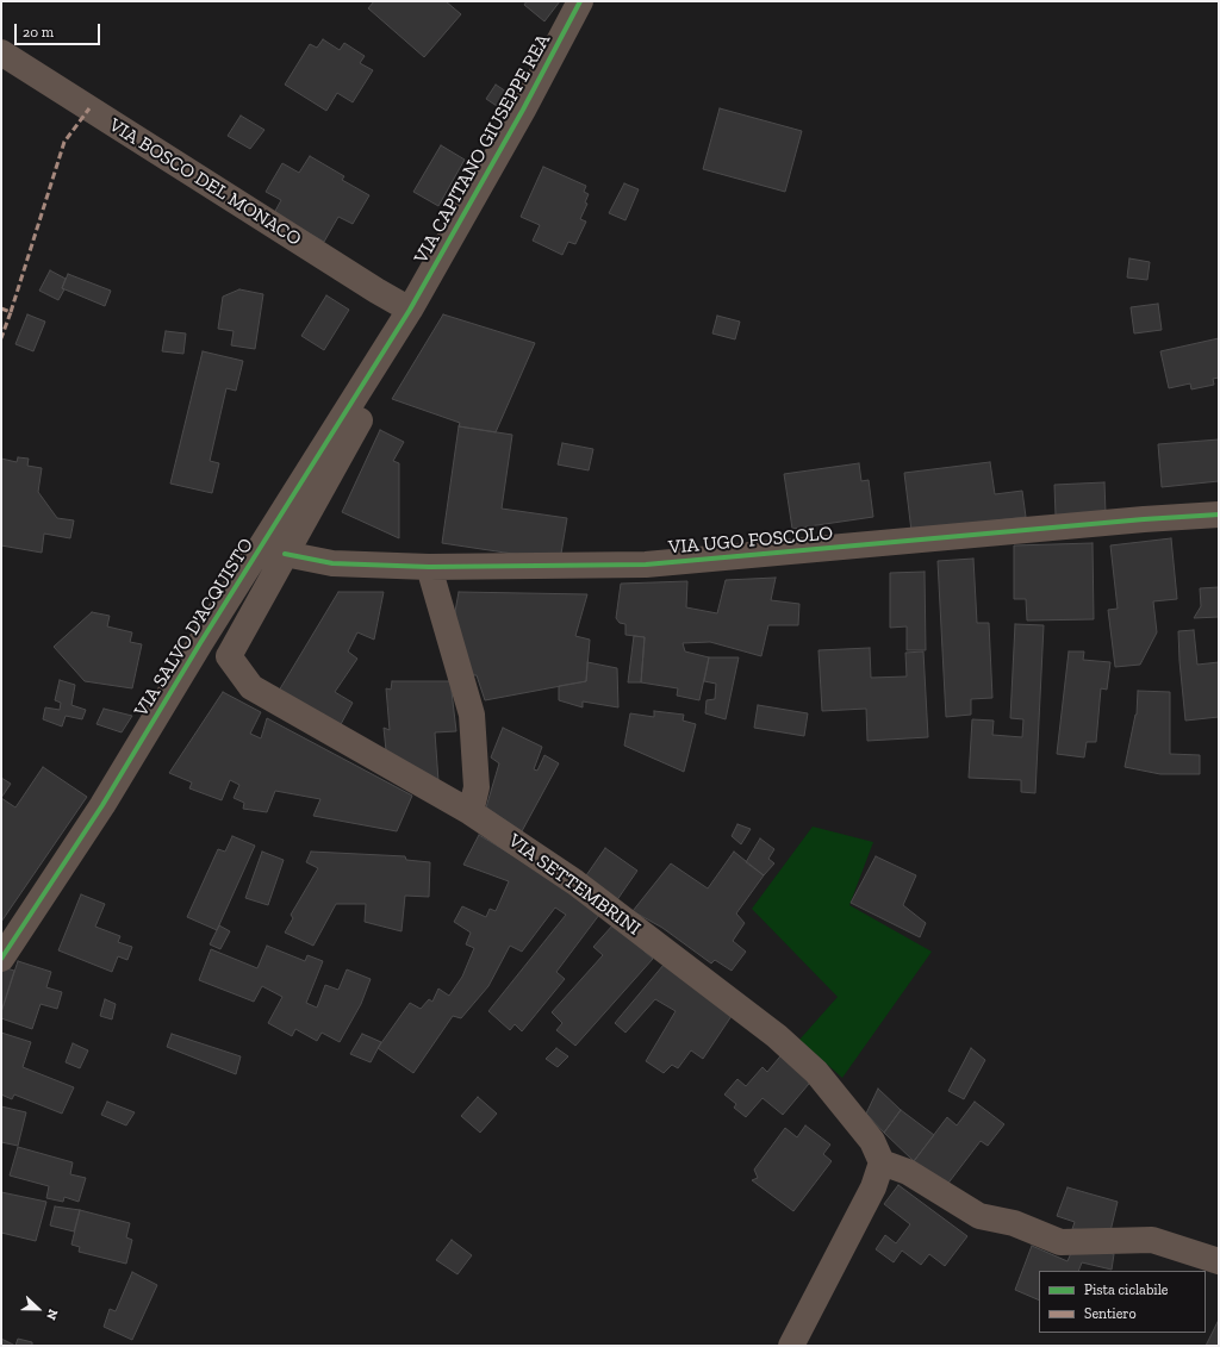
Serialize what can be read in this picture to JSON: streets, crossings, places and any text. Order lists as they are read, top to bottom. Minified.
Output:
{"streets":{"street":["VIA CAPITANO GIUSEPPE REA","VIA BOSCO DEL MONACO","VIA UGO FOSCOLO","VIA SALVO D'ACQUISTO","VIA SETTEMBRINI"]},"crossings":[["VIA CAPITANO GIUSEPPE REA","VIA BOSCO DEL MONACO"],["VIA CAPITANO GIUSEPPE REA","VIA SALVO D'ACQUISTO"],["VIA BOSCO DEL MONACO","VIA SALVO D'ACQUISTO"]],"legend":["Pista ciclabile","Sentiero"],"scale_bar":"20 m","north":"right"}
